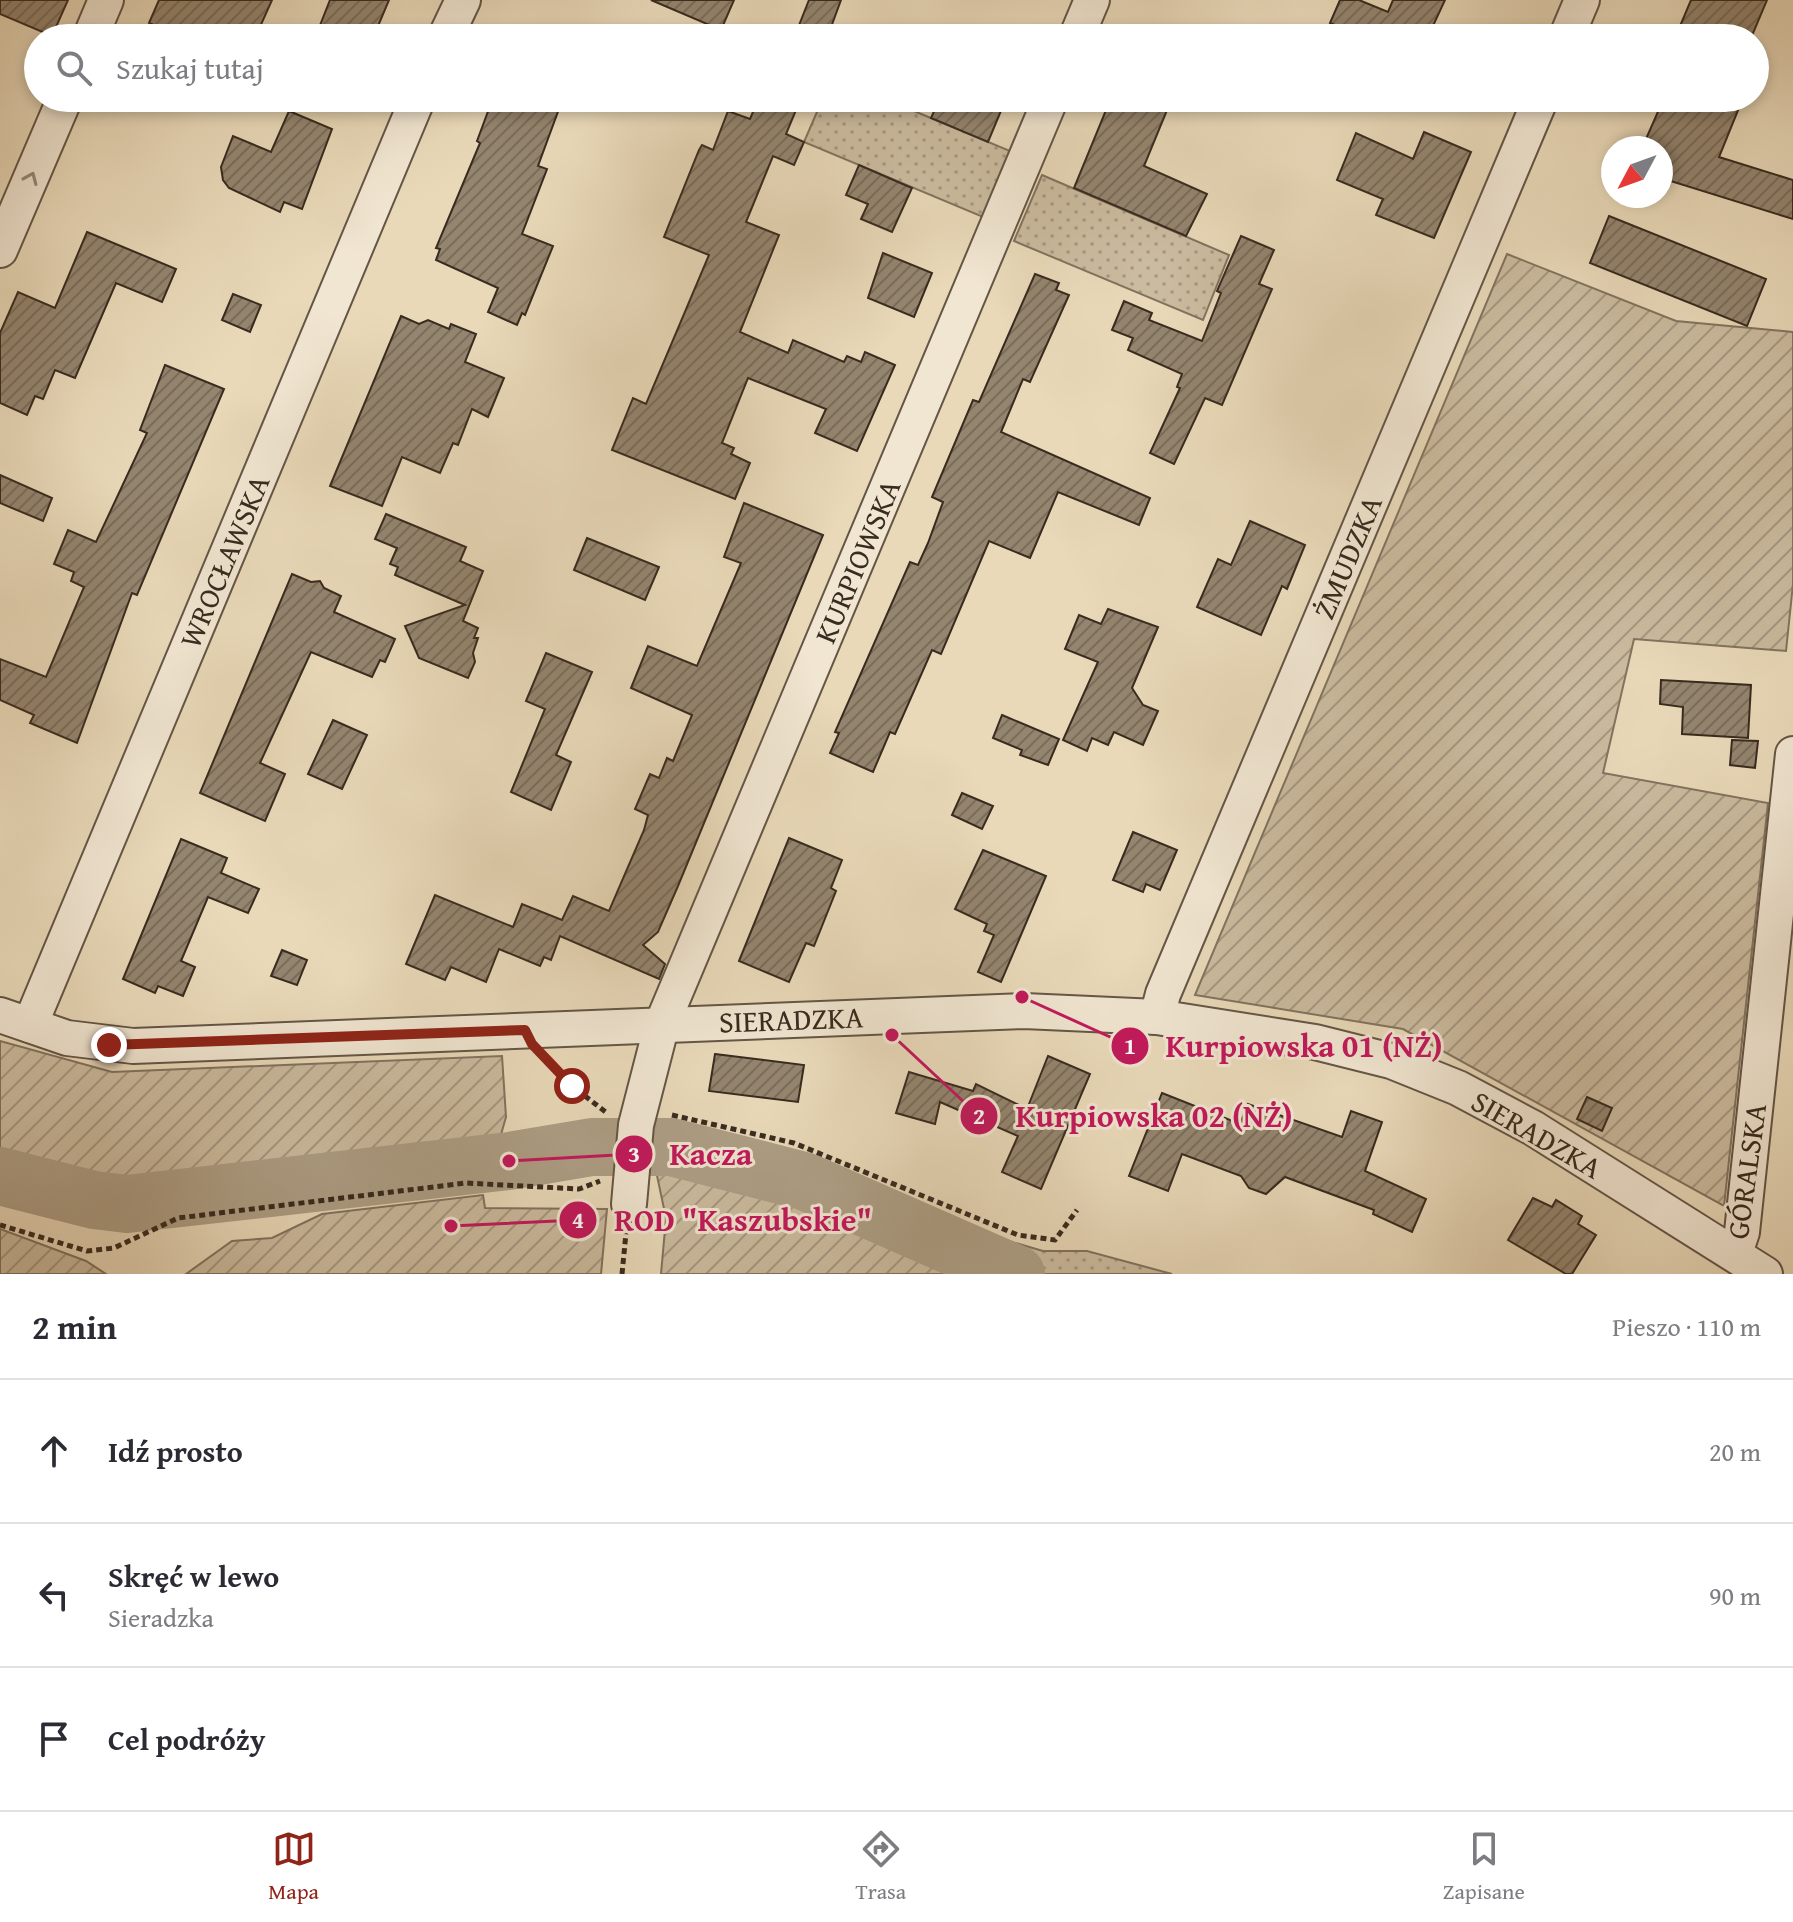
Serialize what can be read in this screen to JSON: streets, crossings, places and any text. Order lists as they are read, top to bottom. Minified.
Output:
{"streets":{"street":["ŻMUDZKA","WROCŁAWSKA","KURPIOWSKA","SIERADZKA","GÓRALSKA"]},"crossings":[["ŻMUDZKA","SIERADZKA"],["WROCŁAWSKA","SIERADZKA"],["KURPIOWSKA","SIERADZKA"],["SIERADZKA","GÓRALSKA"]],"places":["Kurpiowska 01 (NŻ)","Kurpiowska 02 (NŻ)","Kacza","ROD \"Kaszubskie\""],"north":"bottom left","page":{"search":"Szukaj tutaj","heading":["2 min","Pieszo · 110 m"],"list":[["Idź prosto","20 m"],["Skręć w lewo","Sieradzka","90 m"],"Cel podróży"],"nav":["Mapa","Trasa","Zapisane"]}}
